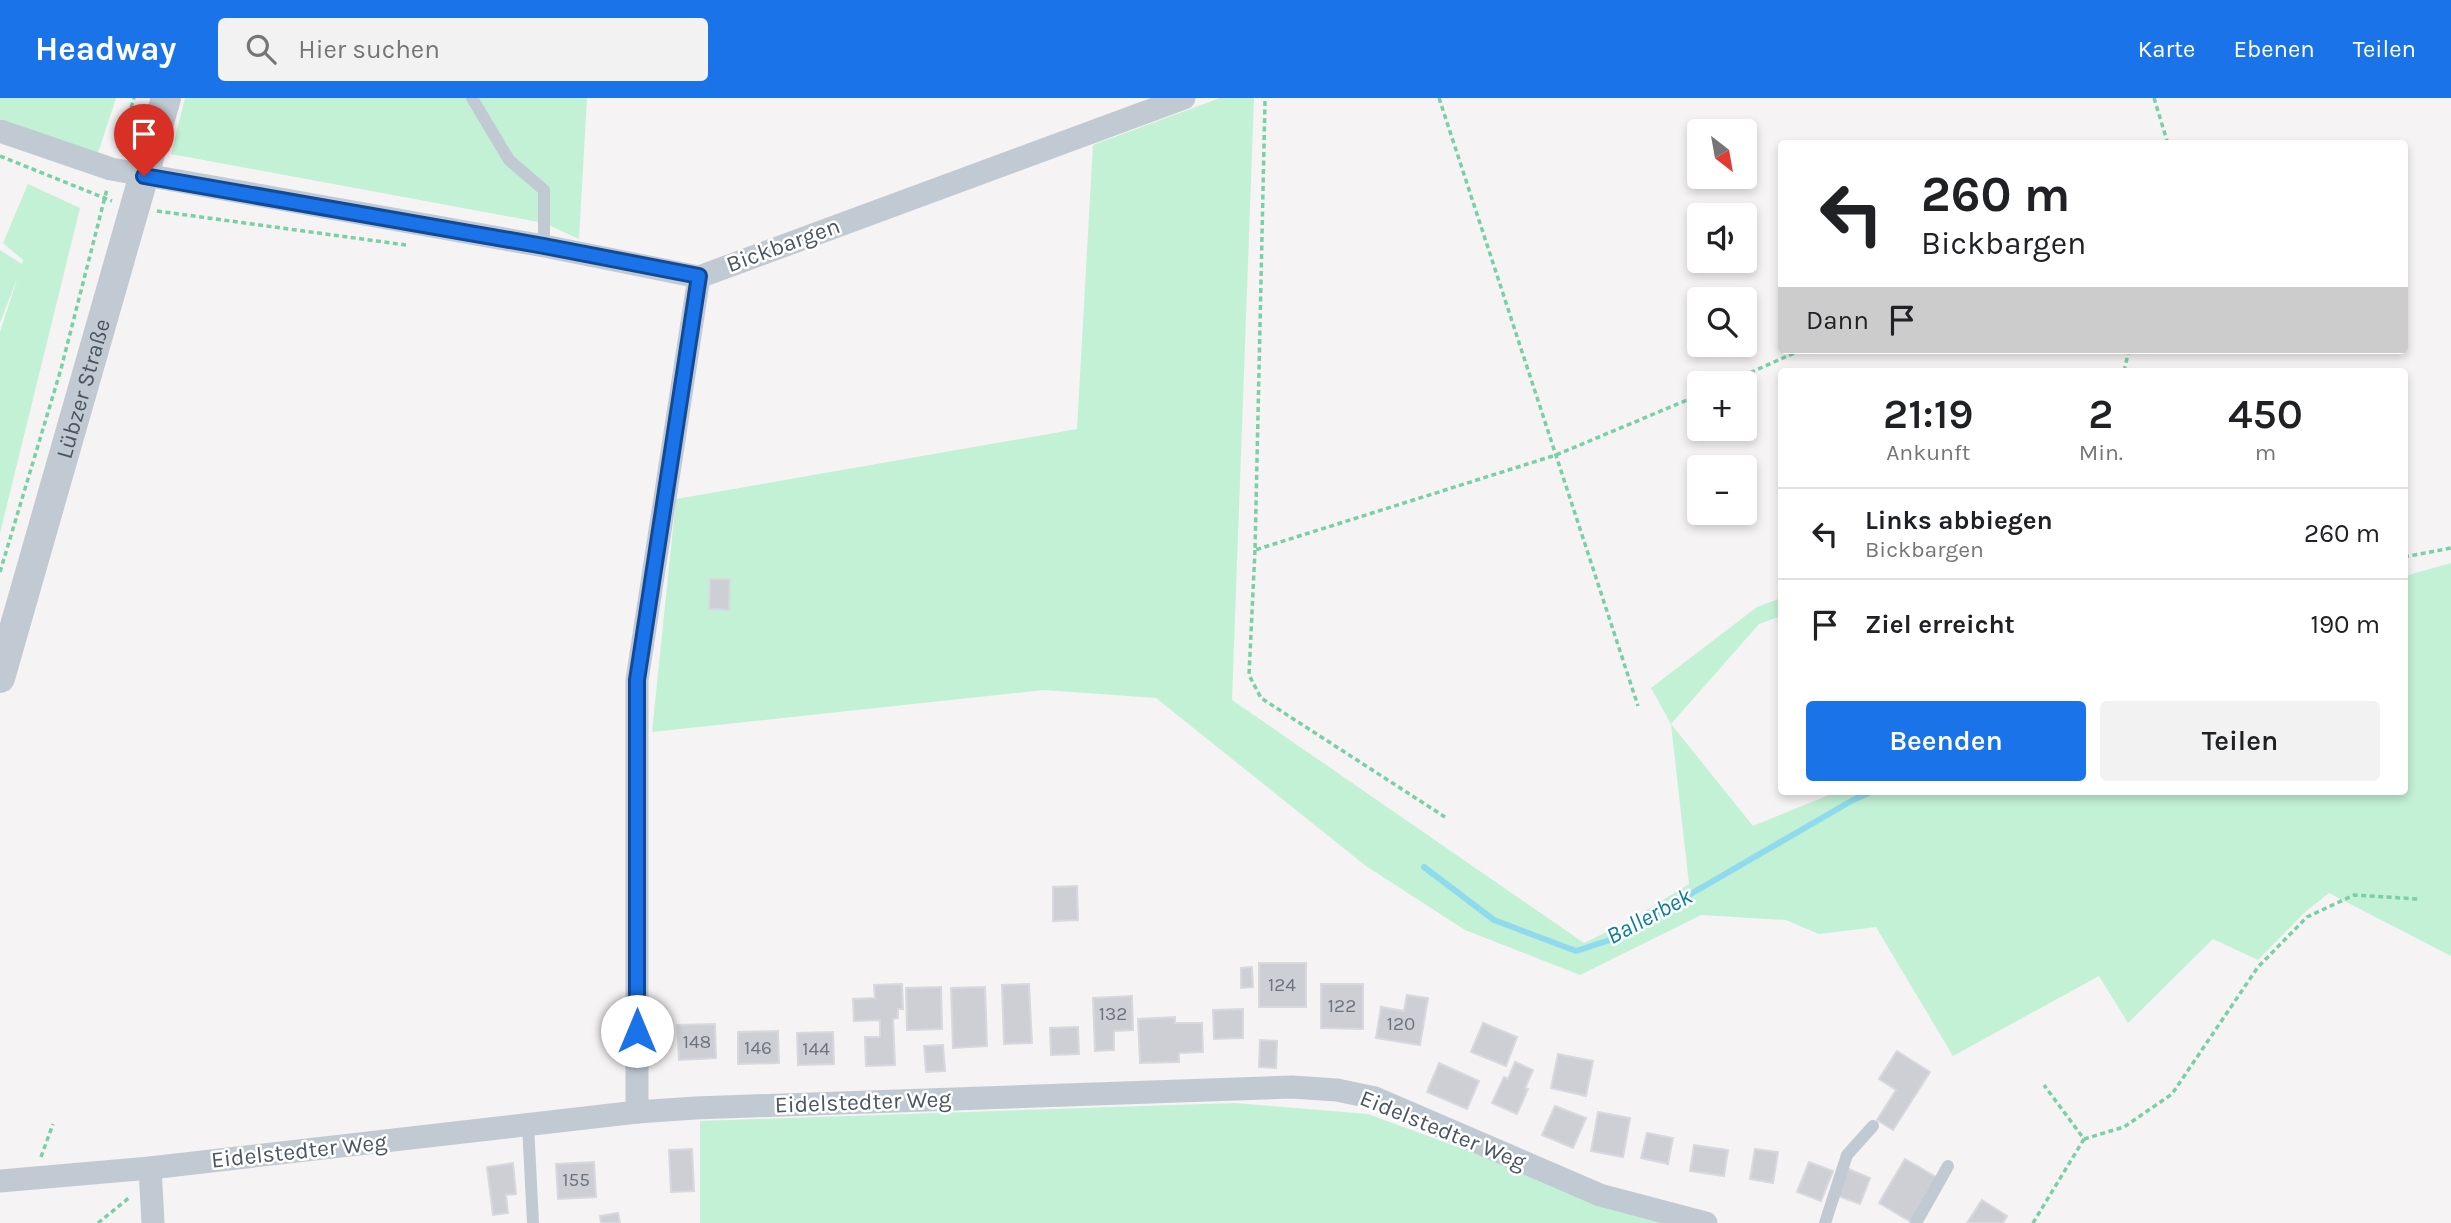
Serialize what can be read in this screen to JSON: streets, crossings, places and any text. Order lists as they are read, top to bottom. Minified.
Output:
{"streets":{"street":["Bickbargen","Lübzer Straße","Eidelstedter Weg"]},"crossings":[["Bickbargen","Lübzer Straße"]],"water":["Ballerbek"],"house_numbers":["124","122","132","120","148","146","144","155"],"north":"bottom right","page":{"header":"Headway","search":"Hier suchen","nav":["Karte","Ebenen","Teilen"],"map_buttons":["+","−"],"turn":["260 m","Bickbargen"],"then":"Dann","eta":["21:19","Ankunft","2","Min.","450","m"],"list":[{"name":"Links abbiegen","note":"Bickbargen","value":"260 m"},{"name":"Ziel erreicht","value":"190 m"}],"buttons":["Beenden","Teilen"]}}
